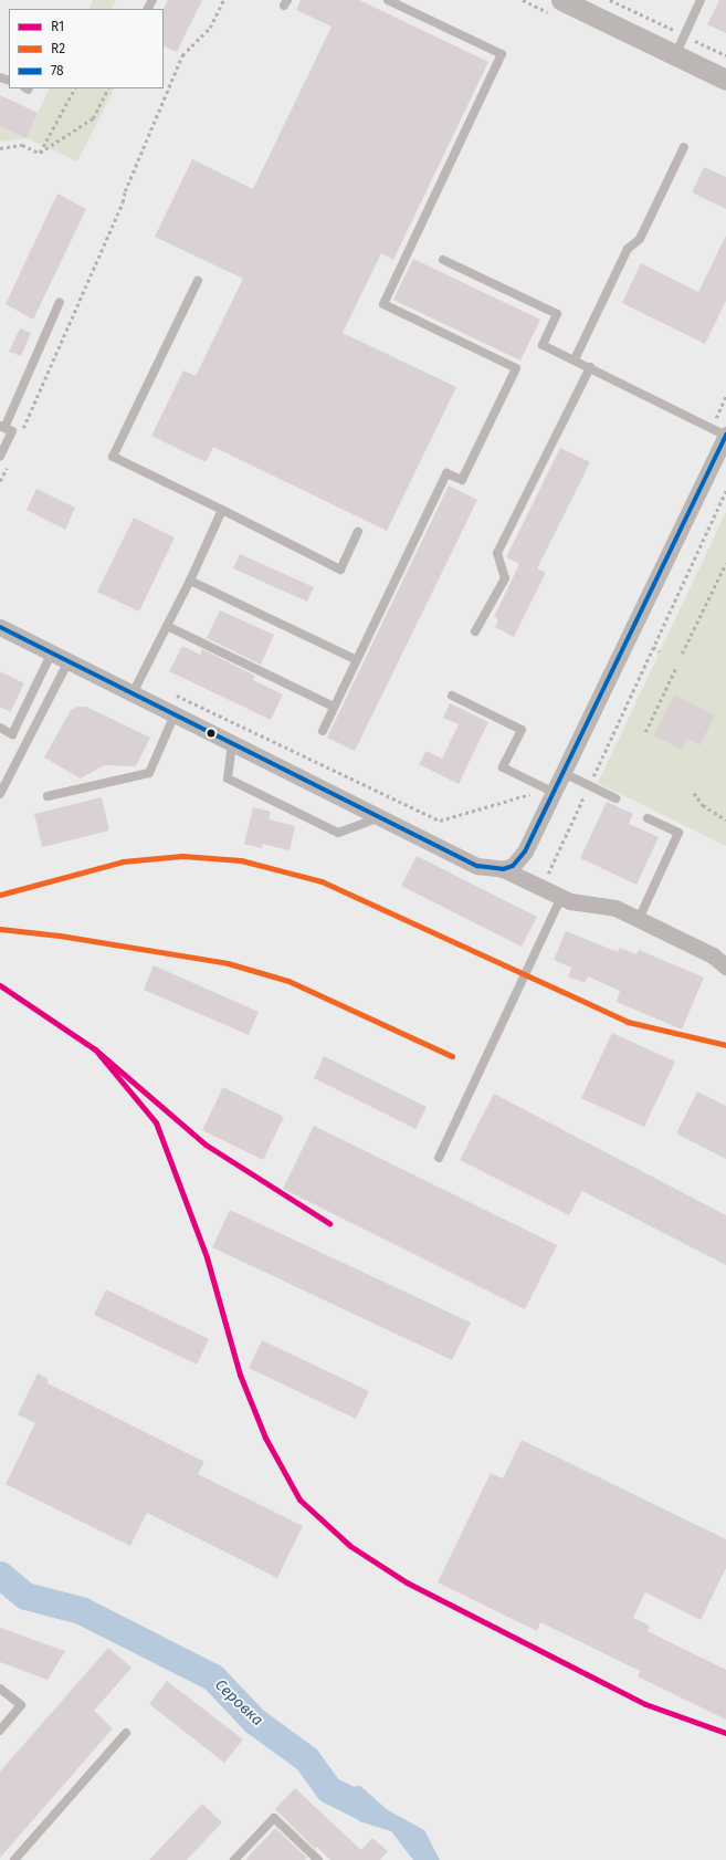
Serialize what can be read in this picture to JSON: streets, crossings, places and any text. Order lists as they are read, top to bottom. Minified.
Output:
{"water":["Серовка"],"lines":["transit line 78","transit line R2","transit line R1"],"legend":["R1","R2","78"]}
